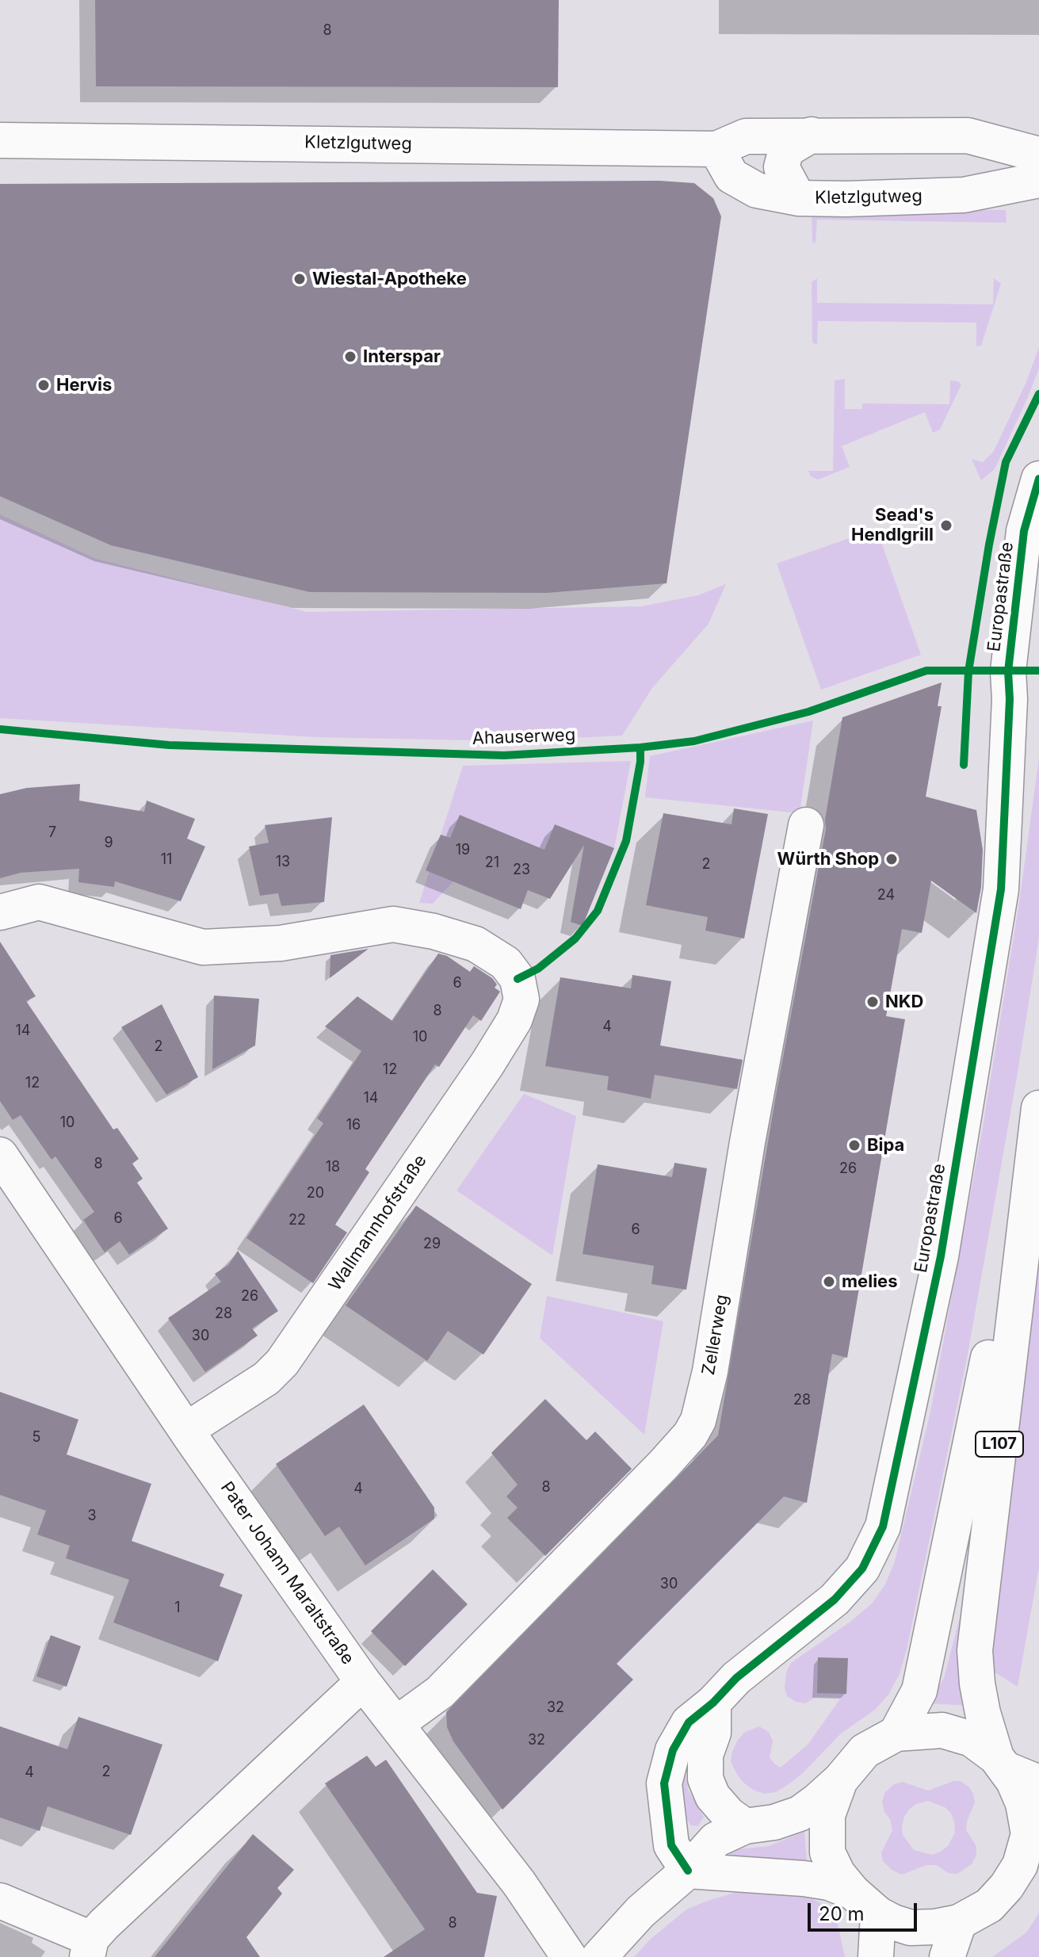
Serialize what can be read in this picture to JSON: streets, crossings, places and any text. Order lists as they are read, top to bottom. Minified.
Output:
{"streets":{"main road":["Kletzlgutweg","Europastraße","Wallmannhofstraße","Zellerweg","L107","Pater Johann Maraltstraße"],"cycle path":["Ahauserweg"]},"crossings":[["Wallmannhofstraße","Pater Johann Maraltstraße"]],"places":["Wiestal-Apotheke","Interspar","Hervis","Sead's Hendlgrill","Würth Shop","NKD","Bipa","melies"],"house_numbers":["8","7","9","19","11","13","21","2","23","24","6","8","4","14","10","2","12","12","14","10","16","8","18","26","20","6","22","6","29","26","28","30","28","5","8","4","3","30","1","32","32","2","4","8"],"scale_bar":"20 m"}
